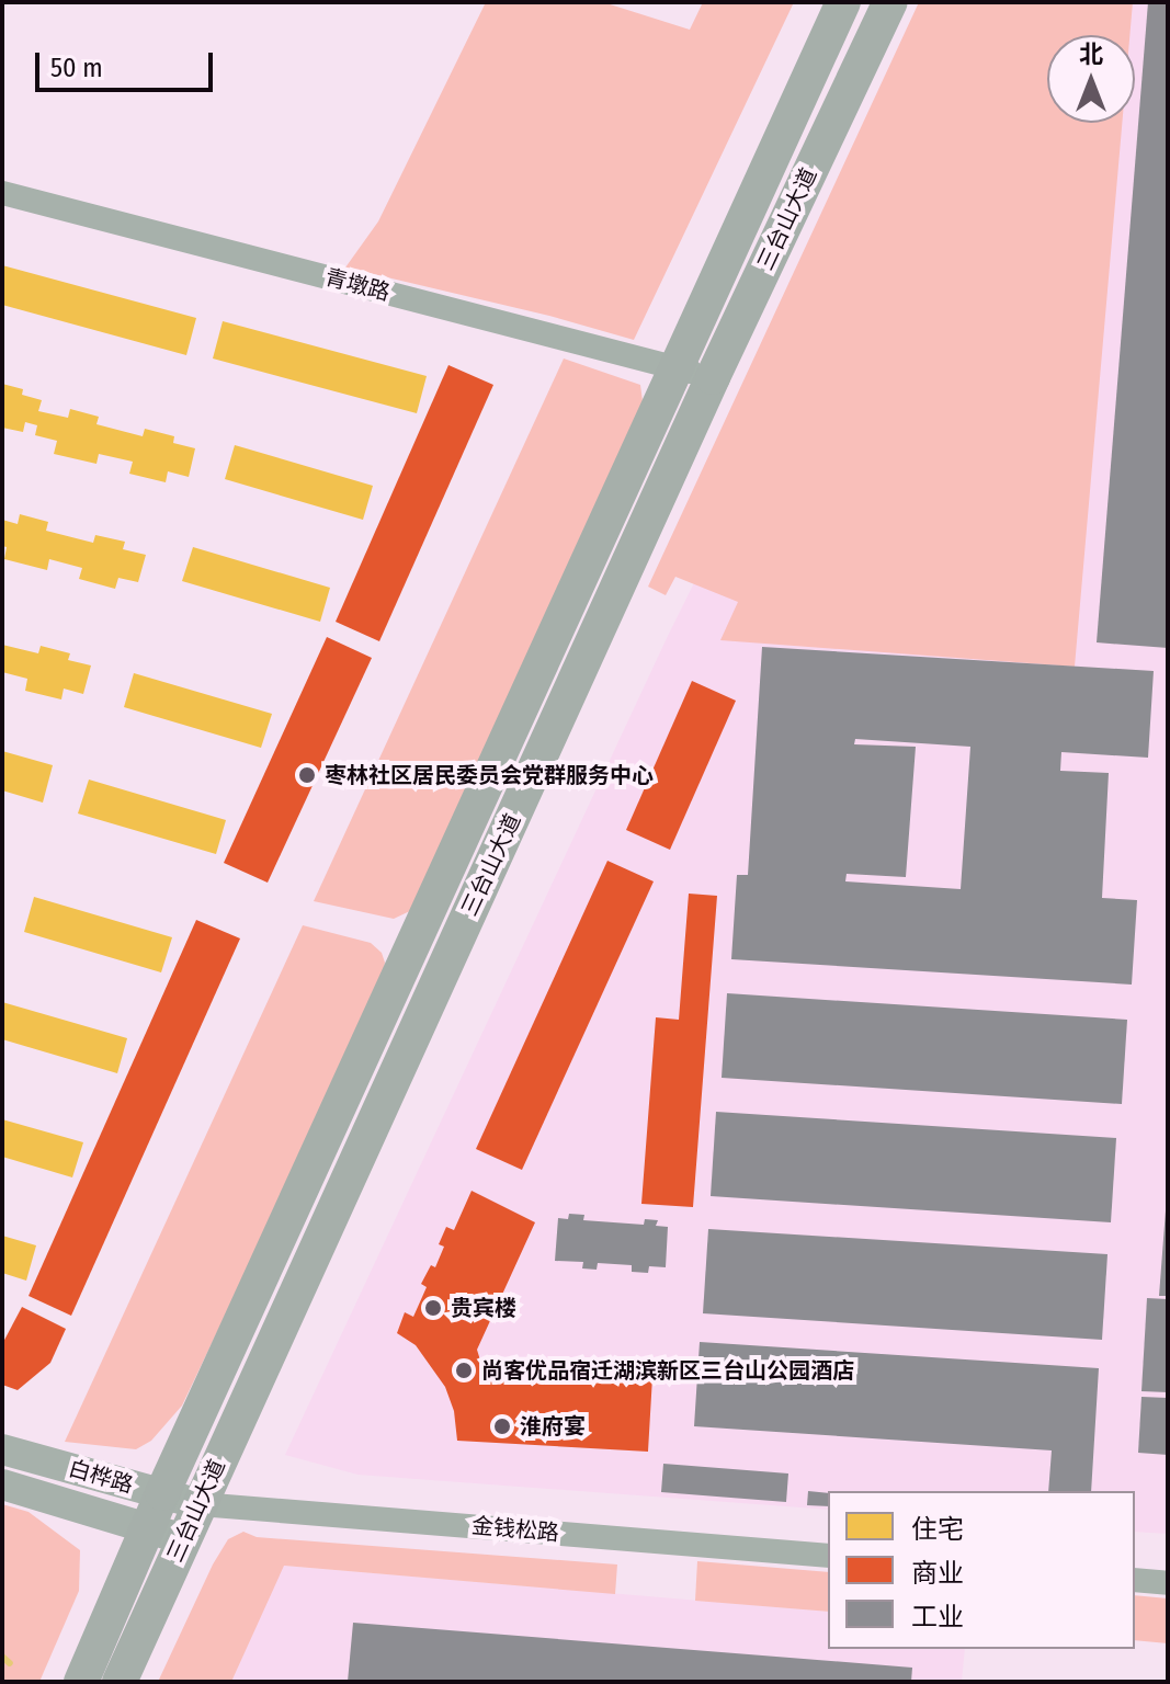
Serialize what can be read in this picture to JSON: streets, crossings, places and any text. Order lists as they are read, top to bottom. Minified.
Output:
{"streets":{"main road":["三台山大道"],"street":["青墩路","白桦路","金钱松路"]},"crossings":[["三台山大道","青墩路"],["三台山大道","白桦路"],["三台山大道","金钱松路"],["白桦路","金钱松路"]],"places":["枣林社区居民委员会党群服务中心","贵宾楼","尚客优品宿迁湖滨新区三台山公园酒店","淮府宴"],"legend":["住宅","商业","工业"],"scale_bar":"50 m","north":"top"}
